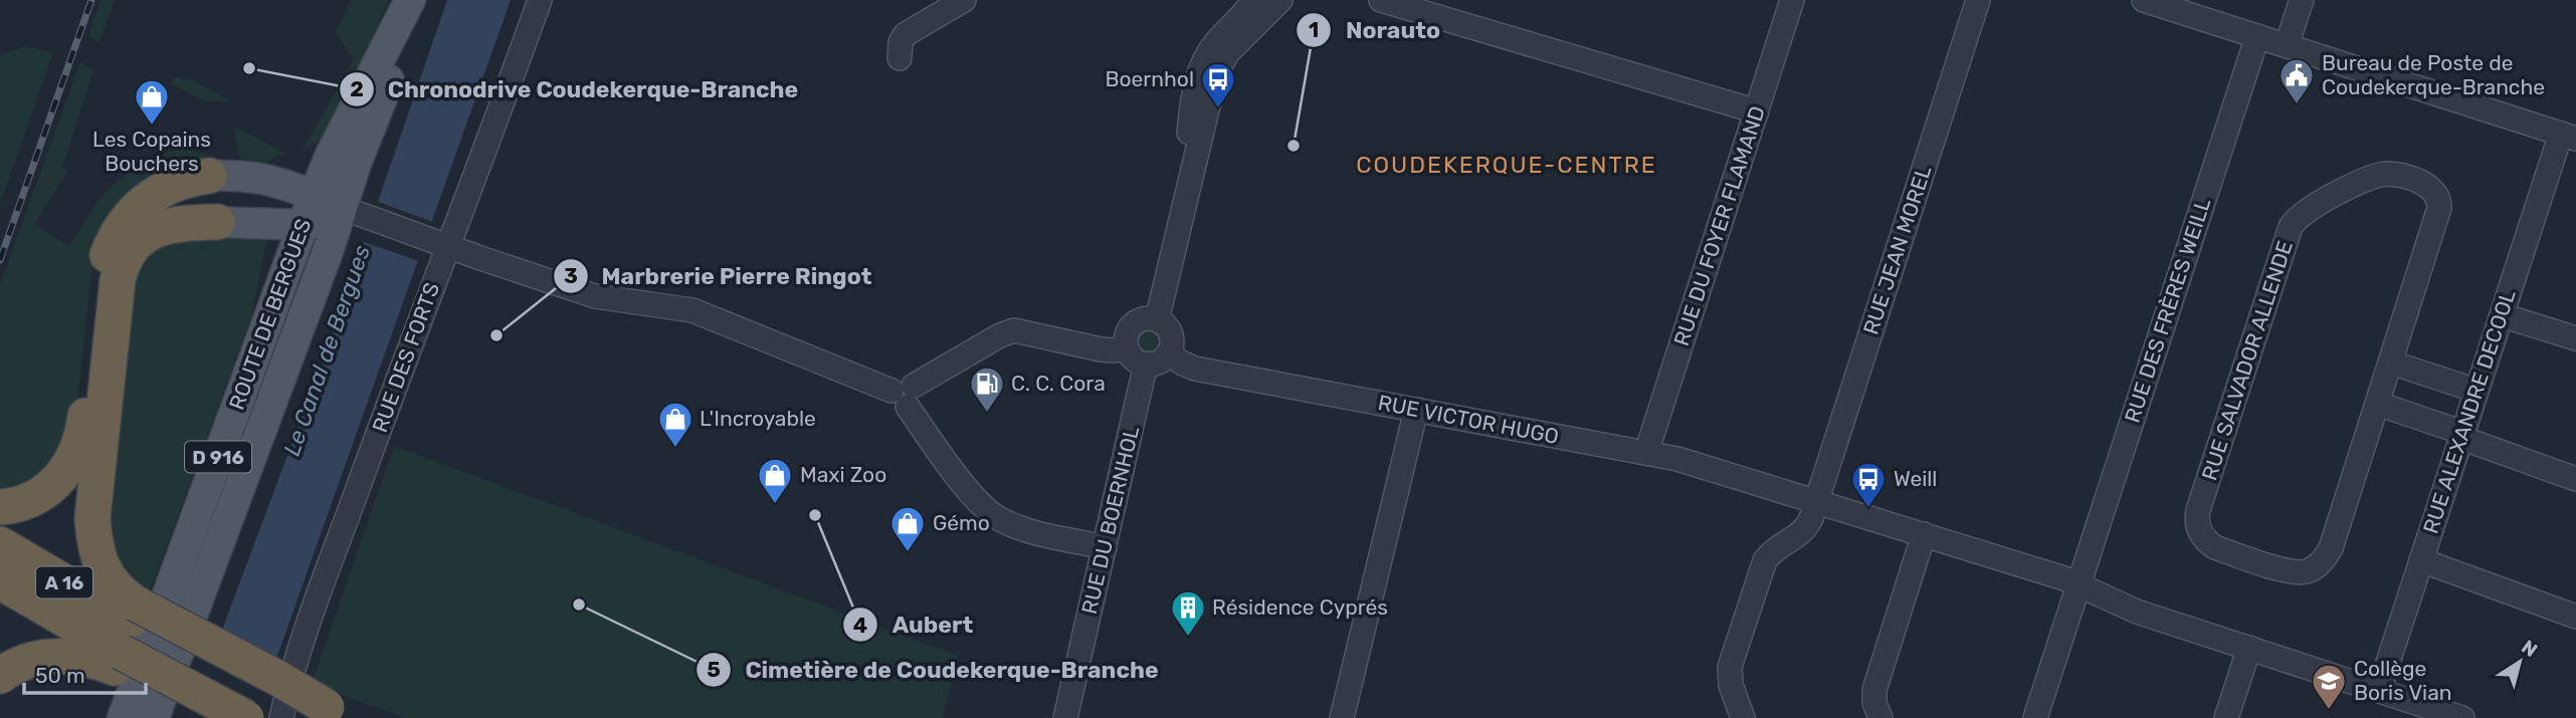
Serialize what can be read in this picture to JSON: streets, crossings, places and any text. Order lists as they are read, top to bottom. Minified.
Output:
{"streets":{"highway":["A 16"],"main road":["ROUTE DE BERGUES","D 916"],"street":["RUE DU FOYER FLAMAND","RUE JEAN MOREL","RUE DES FRÈRES WEILL","RUE DES FORTS","RUE SALVADOR ALLENDE","RUE ALEXANDRE DECOOL","RUE VICTOR HUGO","RUE DU BOERNHOL"]},"crossings":[["RUE DU FOYER FLAMAND","RUE VICTOR HUGO"],["RUE JEAN MOREL","RUE VICTOR HUGO"],["RUE DES FRÈRES WEILL","RUE VICTOR HUGO"],["RUE ALEXANDRE DECOOL","RUE VICTOR HUGO"],["RUE VICTOR HUGO","RUE DU BOERNHOL"]],"districts":["COUDEKERQUE-CENTRE"],"water":["Le Canal de Bergues"],"places":{"other":["Chronodrive Coudekerque-Branche","Norauto","Marbrerie Pierre Ringot","Aubert","Cimetière de Coudekerque-Branche"],"public building":["Bureau de Poste de Coudekerque-Branche"],"bus stop":["Boernhol","Weill"],"shop":["Les Copains Bouchers","L'Incroyable","Maxi Zoo","Gémo"],"fuel station":["C. C. Cora"],"building":["Résidence Cyprés"],"school or university":["Collège Boris Vian"]},"scale_bar":"50 m","north":"top right"}
